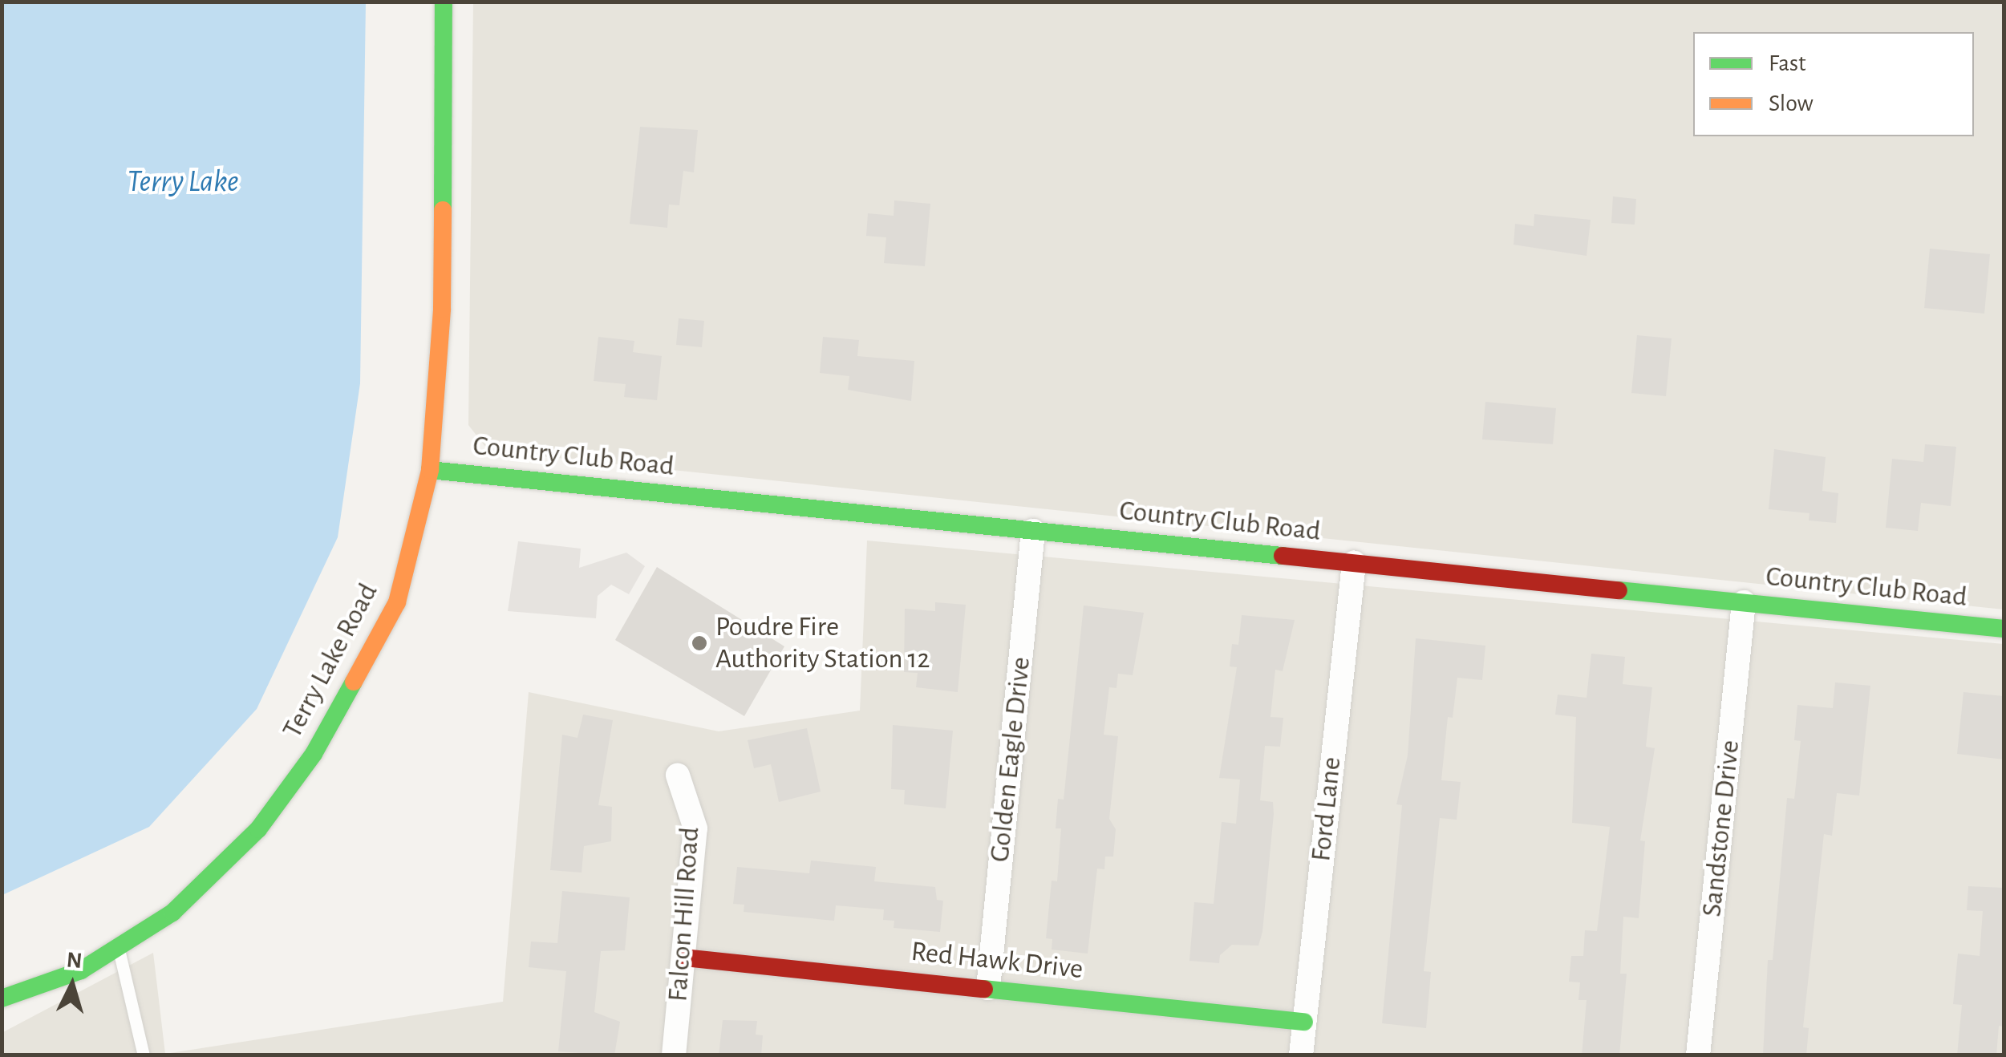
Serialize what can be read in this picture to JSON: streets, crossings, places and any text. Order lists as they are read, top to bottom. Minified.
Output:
{"streets":{"street":["Country Club Road","Terry Lake Road","Golden Eagle Drive","Ford Lane","Sandstone Drive","Falcon Hill Road","Red Hawk Drive"]},"crossings":[["Country Club Road","Terry Lake Road"],["Country Club Road","Golden Eagle Drive"],["Country Club Road","Ford Lane"],["Country Club Road","Sandstone Drive"],["Golden Eagle Drive","Red Hawk Drive"],["Ford Lane","Red Hawk Drive"],["Falcon Hill Road","Red Hawk Drive"]],"water":["Terry Lake"],"places":["Poudre Fire Authority Station 12"],"legend":["Fast","Slow"],"north":"top"}
